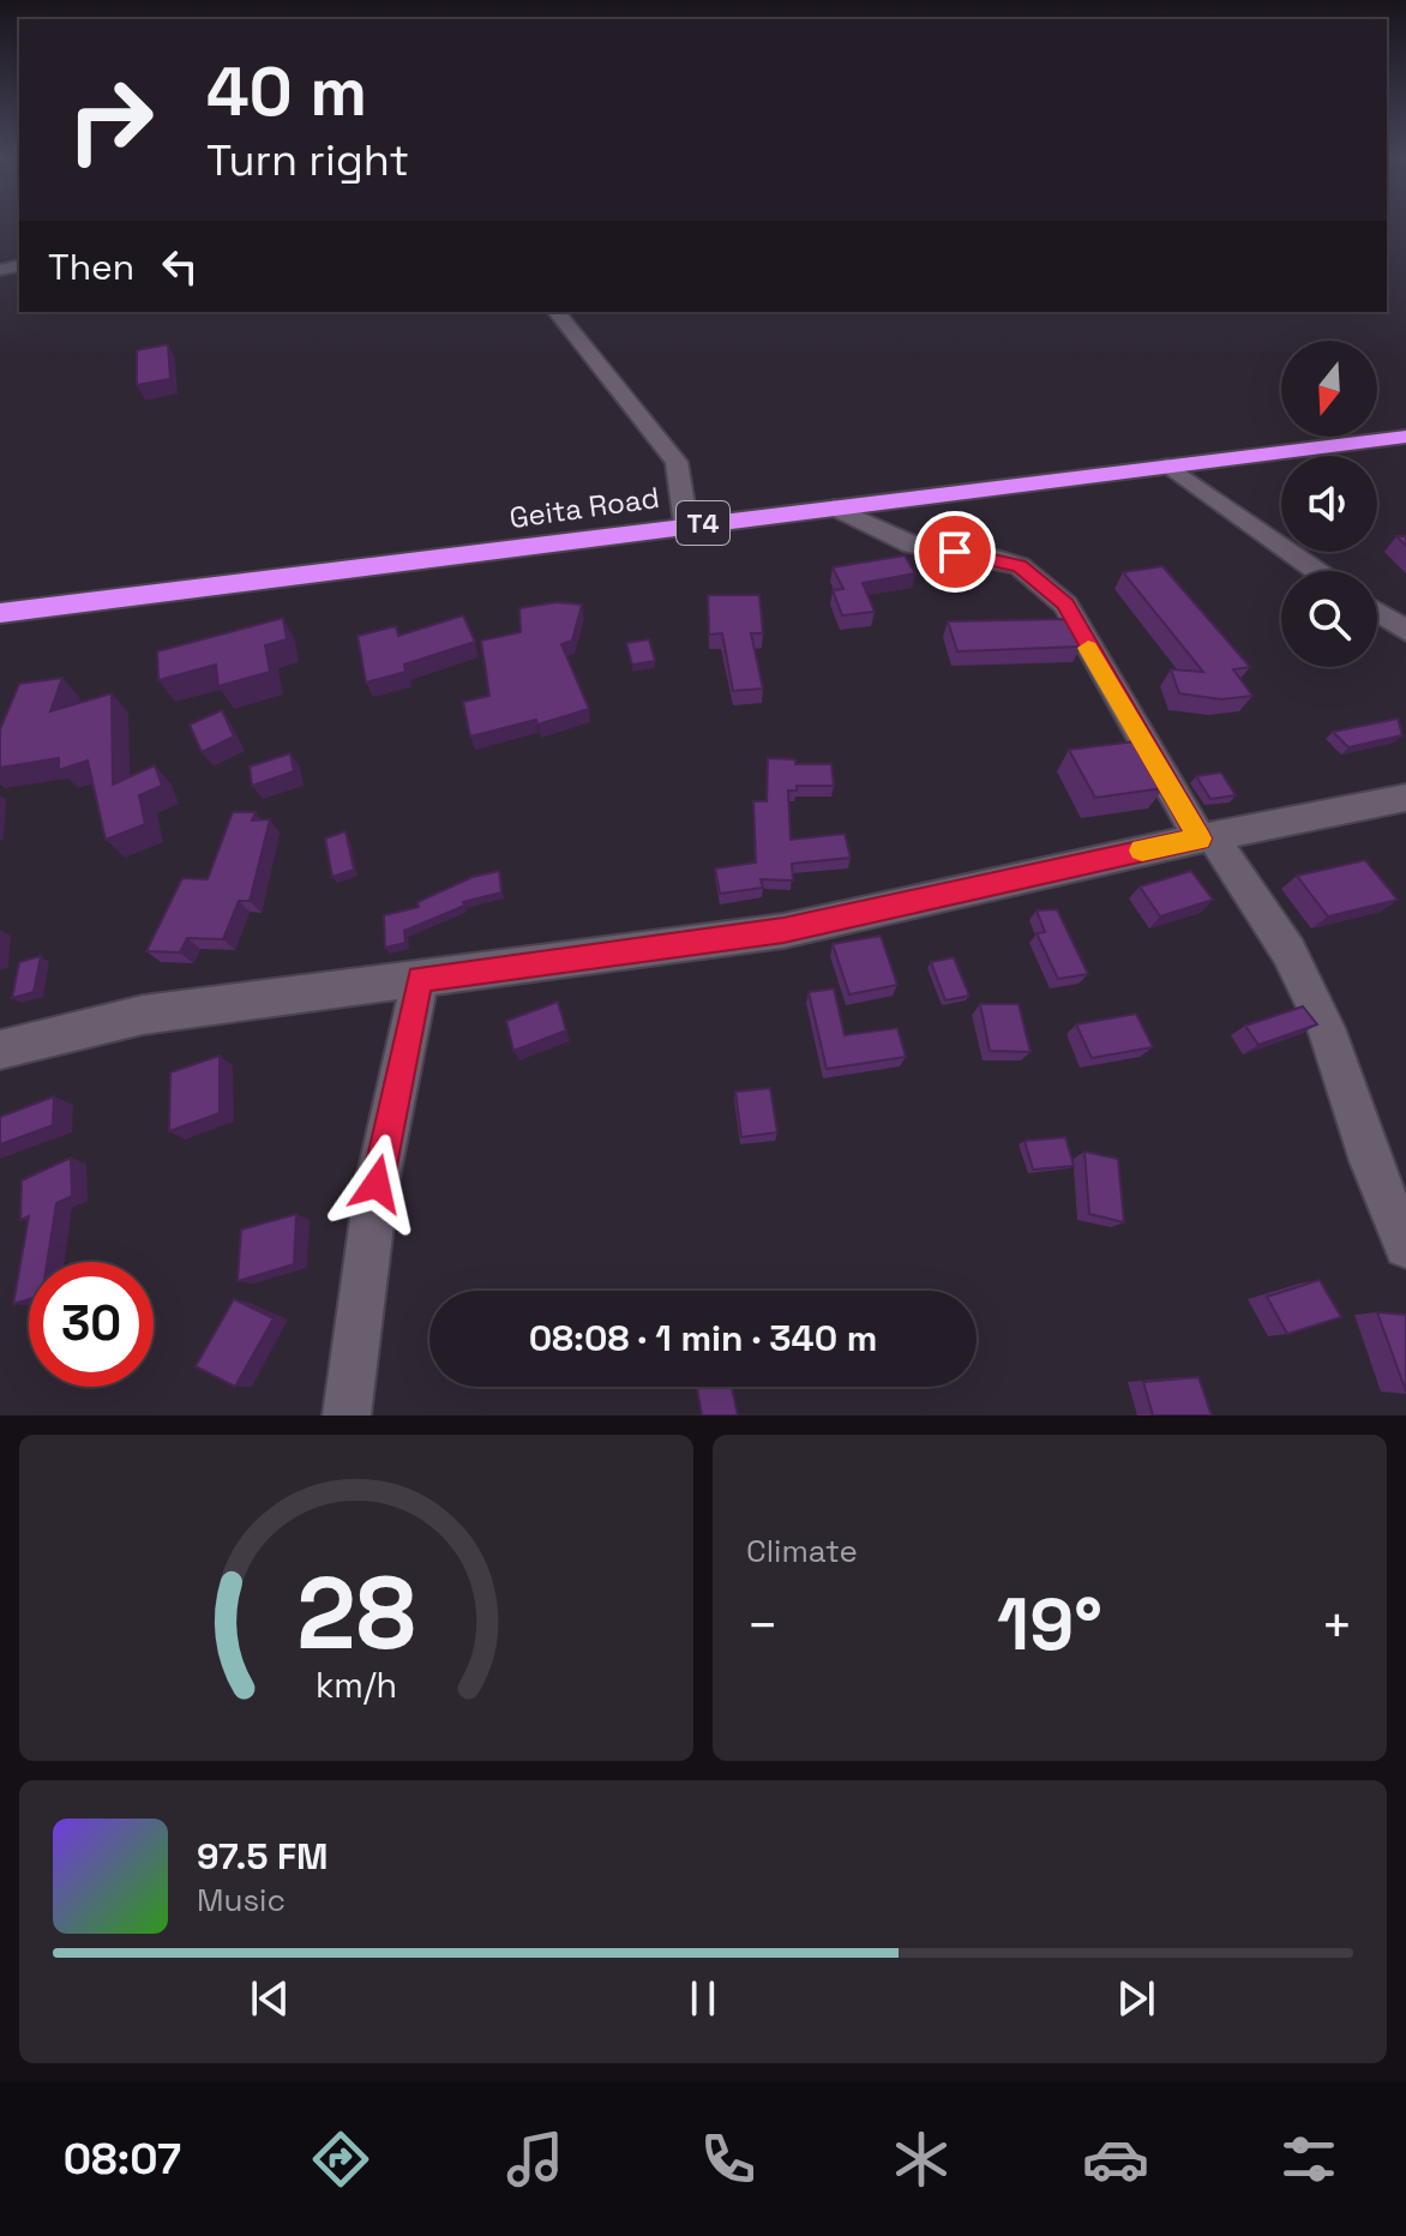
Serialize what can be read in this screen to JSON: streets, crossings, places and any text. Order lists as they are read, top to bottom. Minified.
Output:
{"streets":{"highway":["Geita Road","T4"]},"north":"bottom","page":{"turn":["40 m","Turn right"],"then":"Then","limit":"30","trip":"08:08 · 1 min · 340 m","tile":"Climate","heat":["−","19°","+"],"song":["97.5 FM","Music"],"tabs":"08:07","gauge":["28","km/h"]}}
